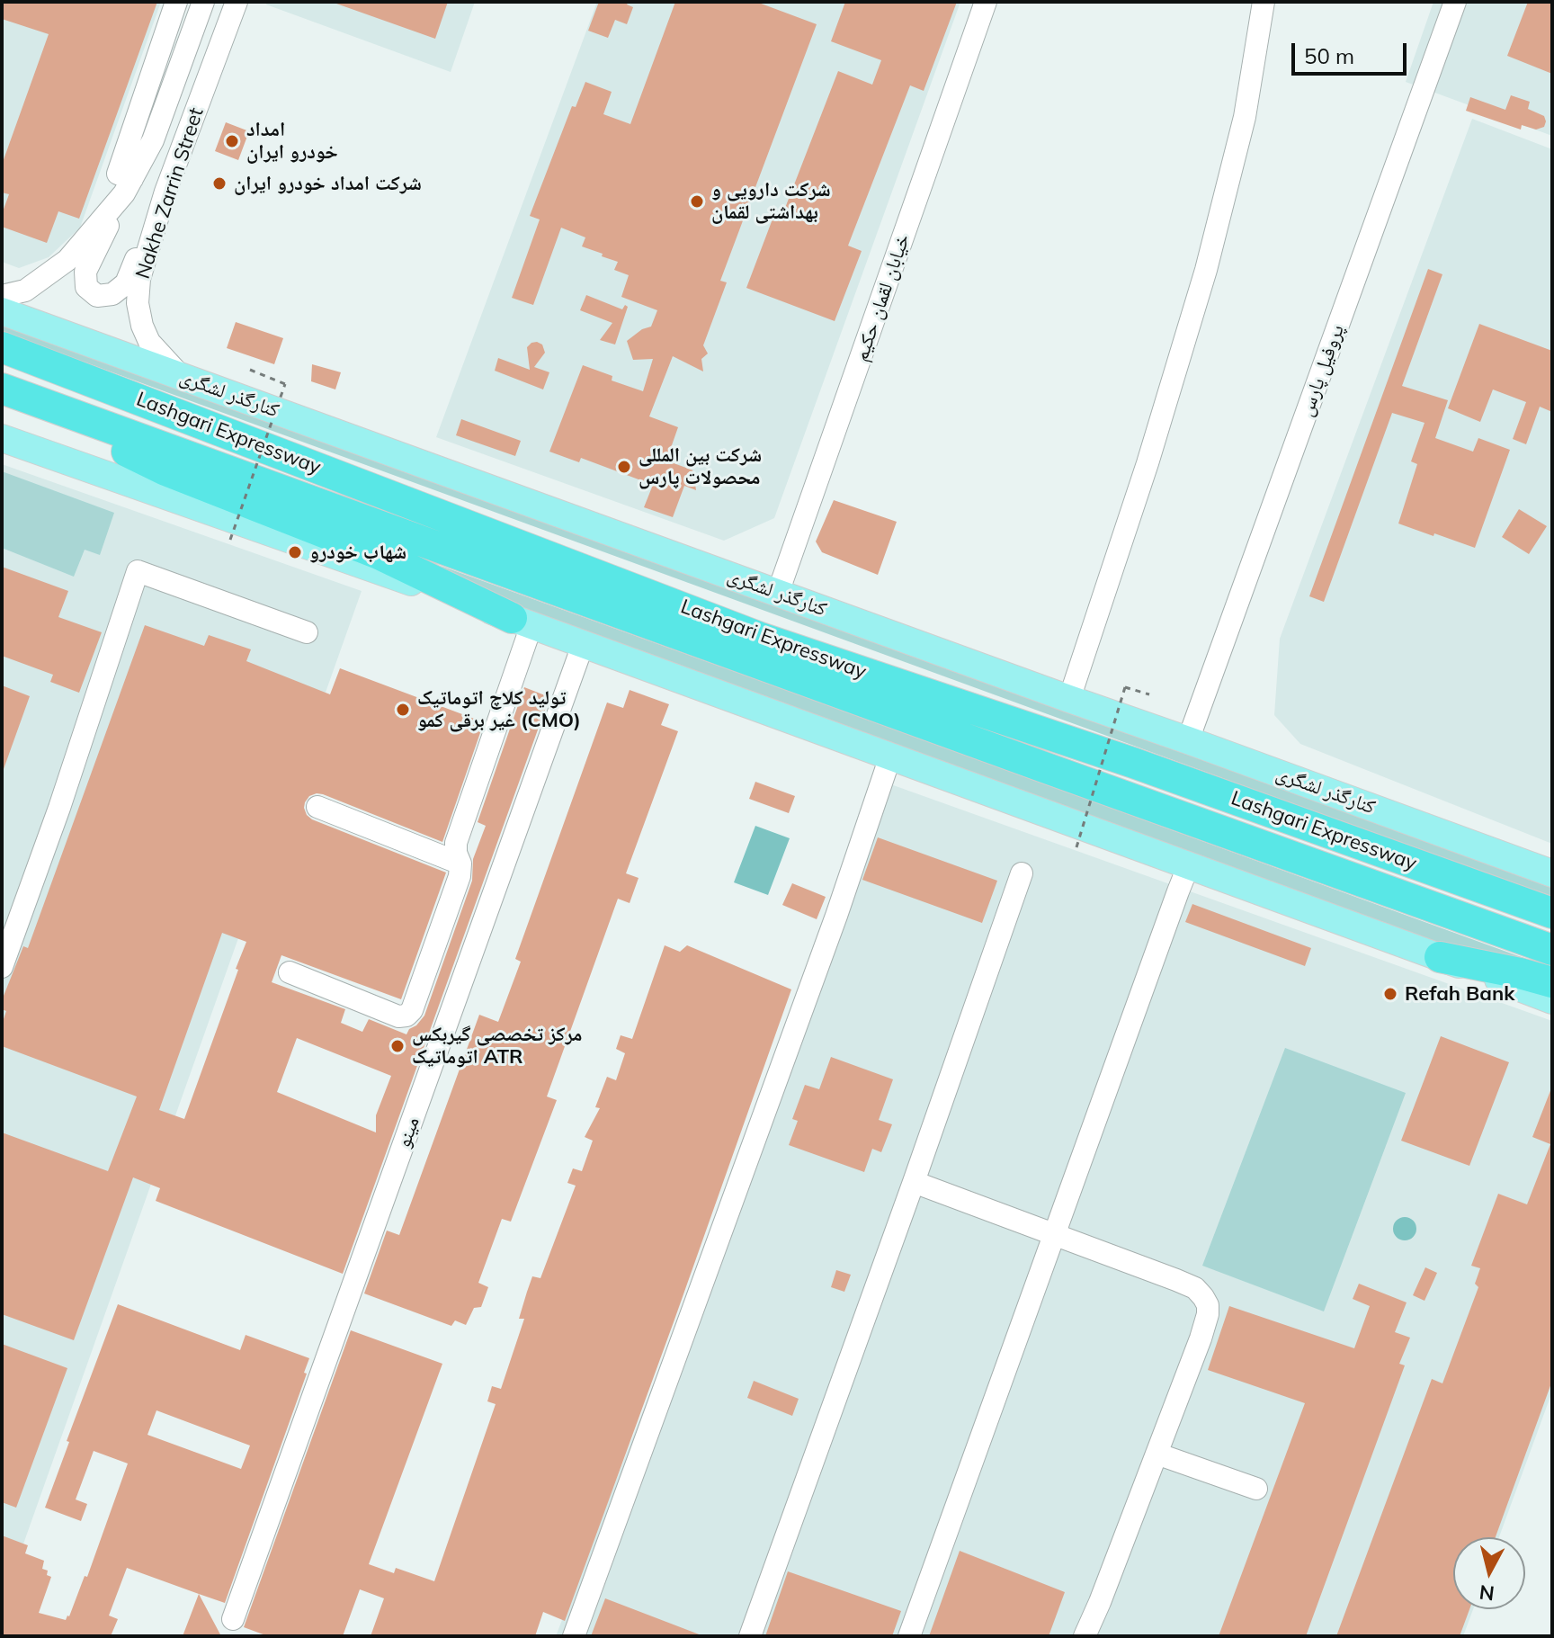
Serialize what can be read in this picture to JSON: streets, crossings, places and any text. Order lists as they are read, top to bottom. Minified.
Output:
{"streets":{"highway":["Lashgari Expressway"],"main road":["کنارگذر لشگری"],"street":["Nakhe Zarrin Street","خیابان لقمان حکیم","پروفیل پارس","مینو"]},"crossings":[["Nakhe Zarrin Street","کنارگذر لشگری"],["خیابان لقمان حکیم","کنارگذر لشگری"],["پروفیل پارس","کنارگذر لشگری"]],"places":["امداد خودرو ایران","شرکت امداد خودرو ایران","شرکت دارویی و بهداشتی لقمان","شرکت بین المللی محصولات پارس","شهاب خودرو","تولید کلاچ اتوماتیک غیر برقی کمو (CMO)","Refah Bank","مرکز تخصصی گیربکس اتوماتیک ATR"],"scale_bar":"50 m","north":"bottom"}
